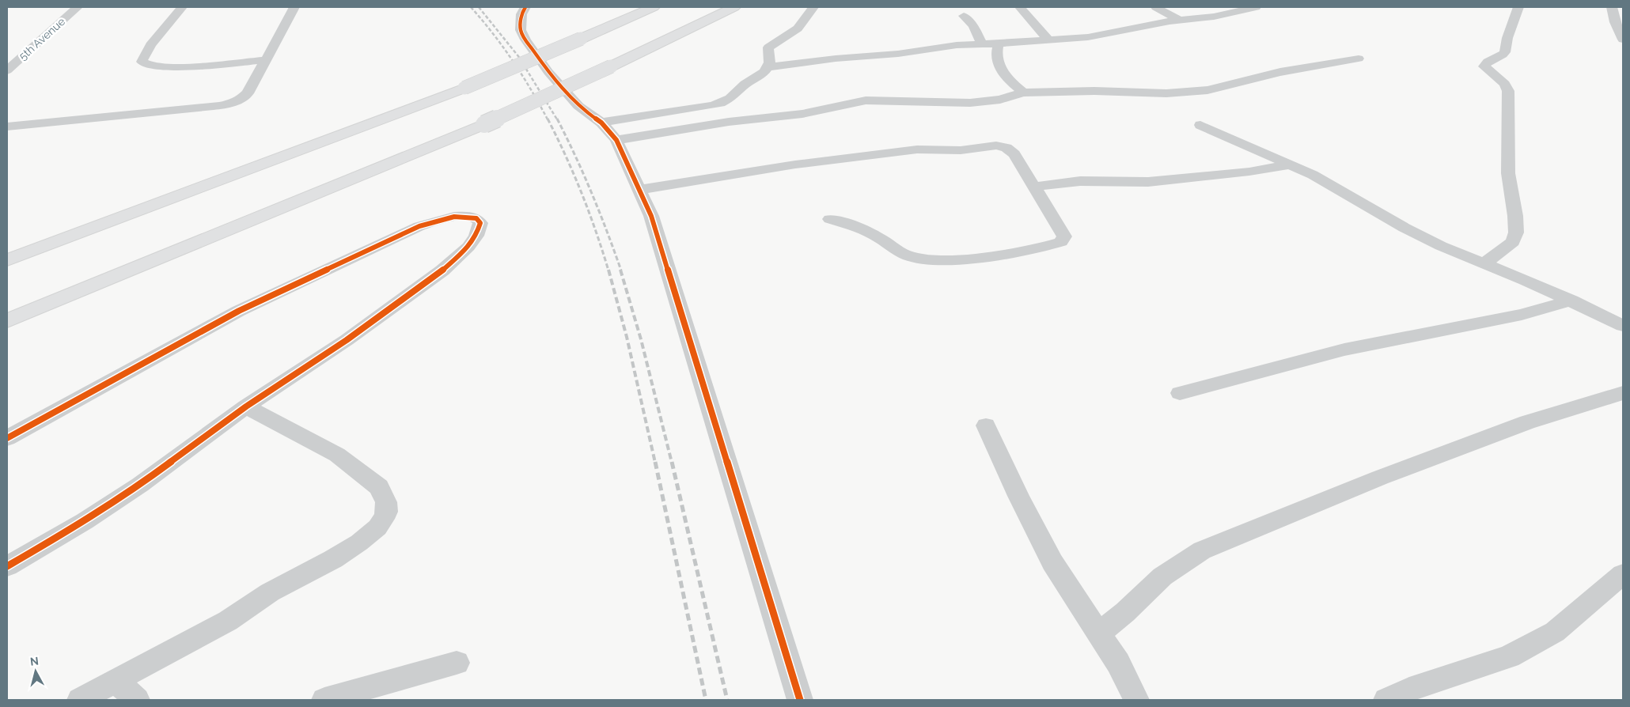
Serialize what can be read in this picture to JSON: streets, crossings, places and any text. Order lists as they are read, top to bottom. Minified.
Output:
{"streets":{"street":["5th Avenue"]},"north":"top"}
